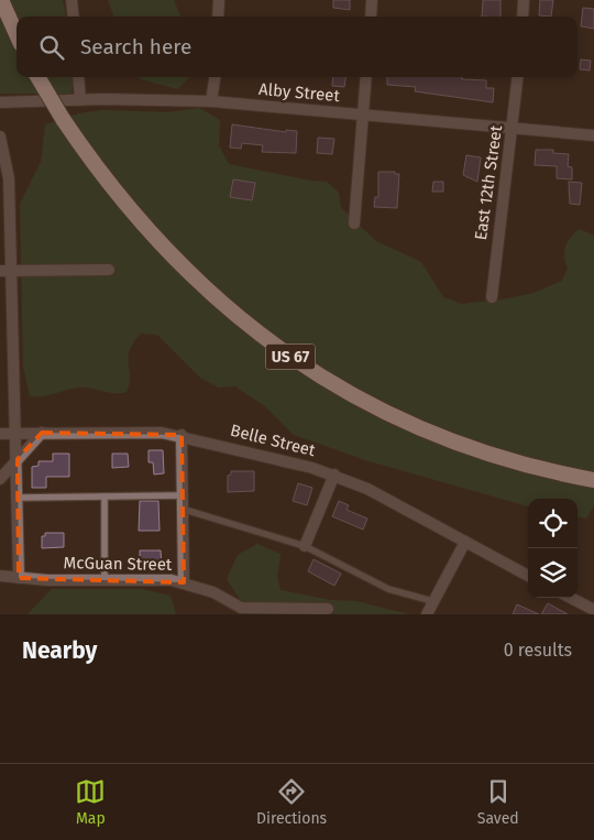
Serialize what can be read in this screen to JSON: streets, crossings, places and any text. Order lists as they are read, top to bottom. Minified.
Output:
{"streets":{"highway":["US 67"],"street":["Alby Street","East 12th Street","Belle Street","McGuan Street"]},"crossings":[["Alby Street","East 12th Street"]],"page":{"search":"Search here","heading":["Nearby","0 results"],"nav":["Map","Directions","Saved"]}}
